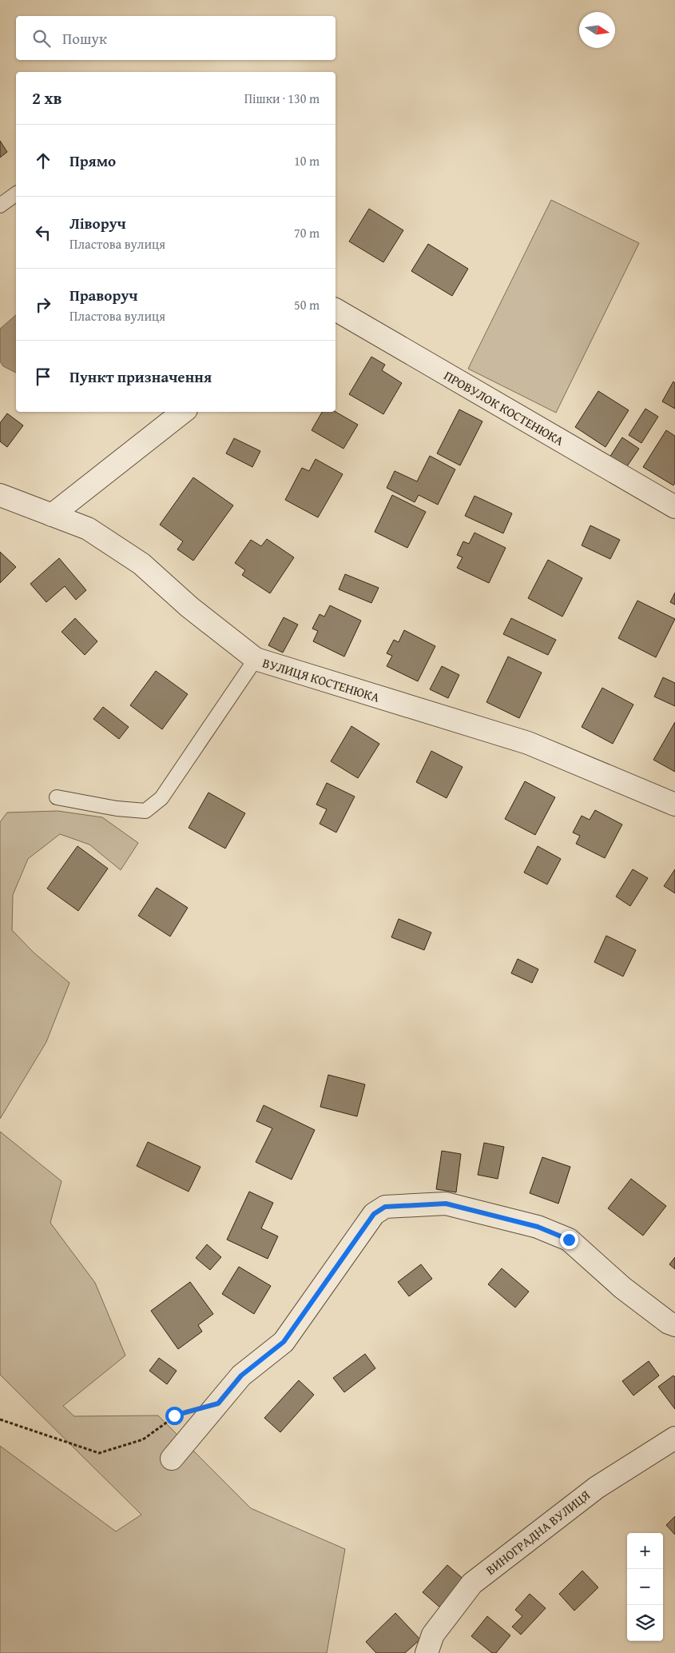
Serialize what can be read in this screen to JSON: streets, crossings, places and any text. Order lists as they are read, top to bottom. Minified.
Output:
{"streets":{"street":["ПРОВУЛОК КОСТЕНЮКА","ВУЛИЦЯ КОСТЕНЮКА","ВИНОГРАДНА ВУЛИЦЯ"]},"north":"right","page":{"search":"Пошук","heading":["2 хв","Пішки · 130 m"],"list":[["Прямо","10 m"],["Ліворуч","Пластова вулиця","70 m"],["Праворуч","Пластова вулиця","50 m"],"Пункт призначення"],"map_buttons":["+","−"]}}
